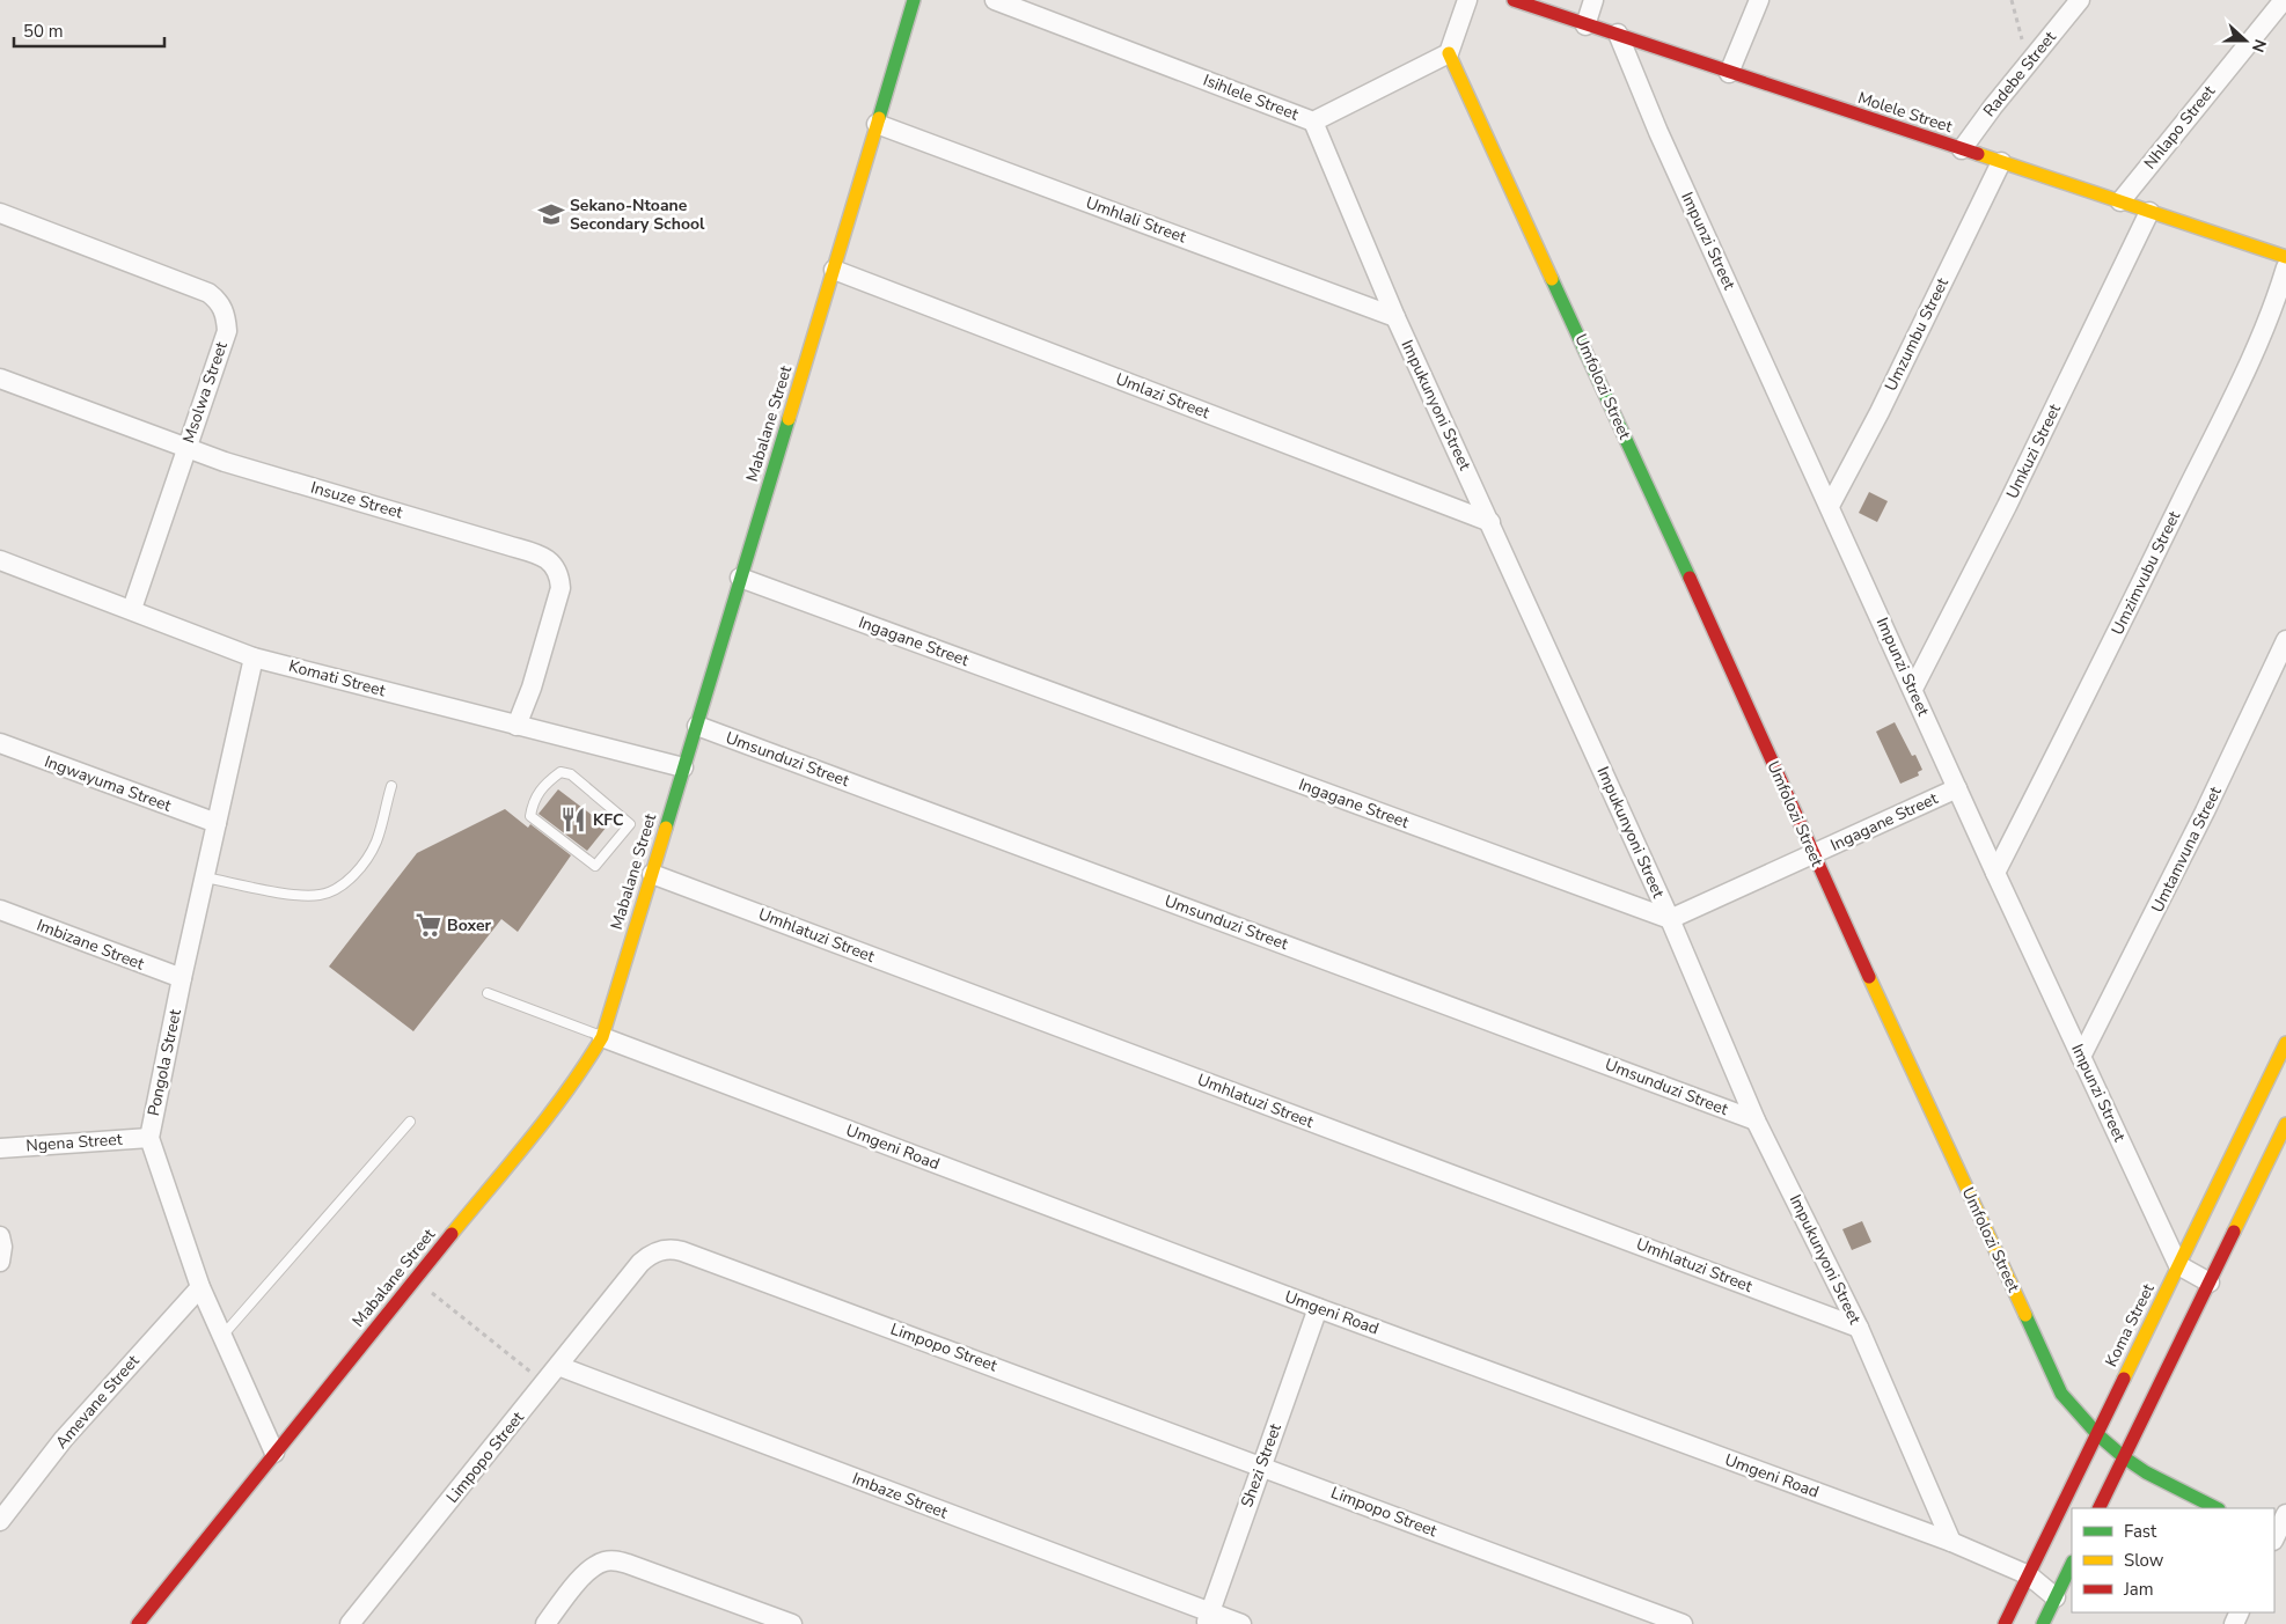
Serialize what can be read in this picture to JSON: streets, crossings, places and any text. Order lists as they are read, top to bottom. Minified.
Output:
{"streets":{"street":["Radebe Street","Isihlele Street","Molele Street","Nhlapo Street","Umhlali Street","Impunzi Street","Umzumbu Street","Umfolozi Street","Msolwa Street","Umlazi Street","Impukunyoni Street","Mabalane Street","Umkuzi Street","Insuze Street","Umzimvubu Street","Ingagane Street","Komati Street","Umsunduzi Street","Ingwayuma Street","Umtamvuna Street","Umhlatuzi Street","Imbizane Street","Pongola Street","Ngena Street","Umgeni Road","Koma Street","Limpopo Street","Amevane Street","Shezi Street","Imbaze Street"]},"crossings":[["Radebe Street","Molele Street"],["Isihlele Street","Umfolozi Street"],["Isihlele Street","Impukunyoni Street"],["Molele Street","Nhlapo Street"],["Molele Street","Impunzi Street"],["Molele Street","Umzumbu Street"],["Molele Street","Umkuzi Street"],["Umhlali Street","Impukunyoni Street"],["Umhlali Street","Mabalane Street"],["Impunzi Street","Umzumbu Street"],["Impunzi Street","Umkuzi Street"],["Impunzi Street","Umzimvubu Street"],["Impunzi Street","Ingagane Street"],["Impunzi Street","Umtamvuna Street"],["Impunzi Street","Koma Street"],["Umfolozi Street","Ingagane Street"],["Umfolozi Street","Koma Street"],["Msolwa Street","Insuze Street"],["Msolwa Street","Komati Street"],["Umlazi Street","Impukunyoni Street"],["Umlazi Street","Mabalane Street"],["Impukunyoni Street","Ingagane Street"],["Impukunyoni Street","Umsunduzi Street"],["Impukunyoni Street","Umhlatuzi Street"],["Impukunyoni Street","Umgeni Road"],["Mabalane Street","Ingagane Street"],["Mabalane Street","Komati Street"],["Mabalane Street","Umsunduzi Street"],["Mabalane Street","Umhlatuzi Street"],["Mabalane Street","Pongola Street"],["Mabalane Street","Umgeni Road"],["Insuze Street","Komati Street"],["Komati Street","Pongola Street"],["Ingwayuma Street","Pongola Street"],["Imbizane Street","Pongola Street"],["Pongola Street","Ngena Street"],["Pongola Street","Amevane Street"],["Umgeni Road","Koma Street"],["Umgeni Road","Shezi Street"],["Limpopo Street","Shezi Street"],["Limpopo Street","Imbaze Street"],["Shezi Street","Imbaze Street"]],"places":{"school or university":["Sekano-Ntoane Secondary School"],"restaurant":["KFC"],"supermarket":["Boxer"]},"legend":["Fast","Slow","Jam"],"scale_bar":"50 m","north":"right"}
